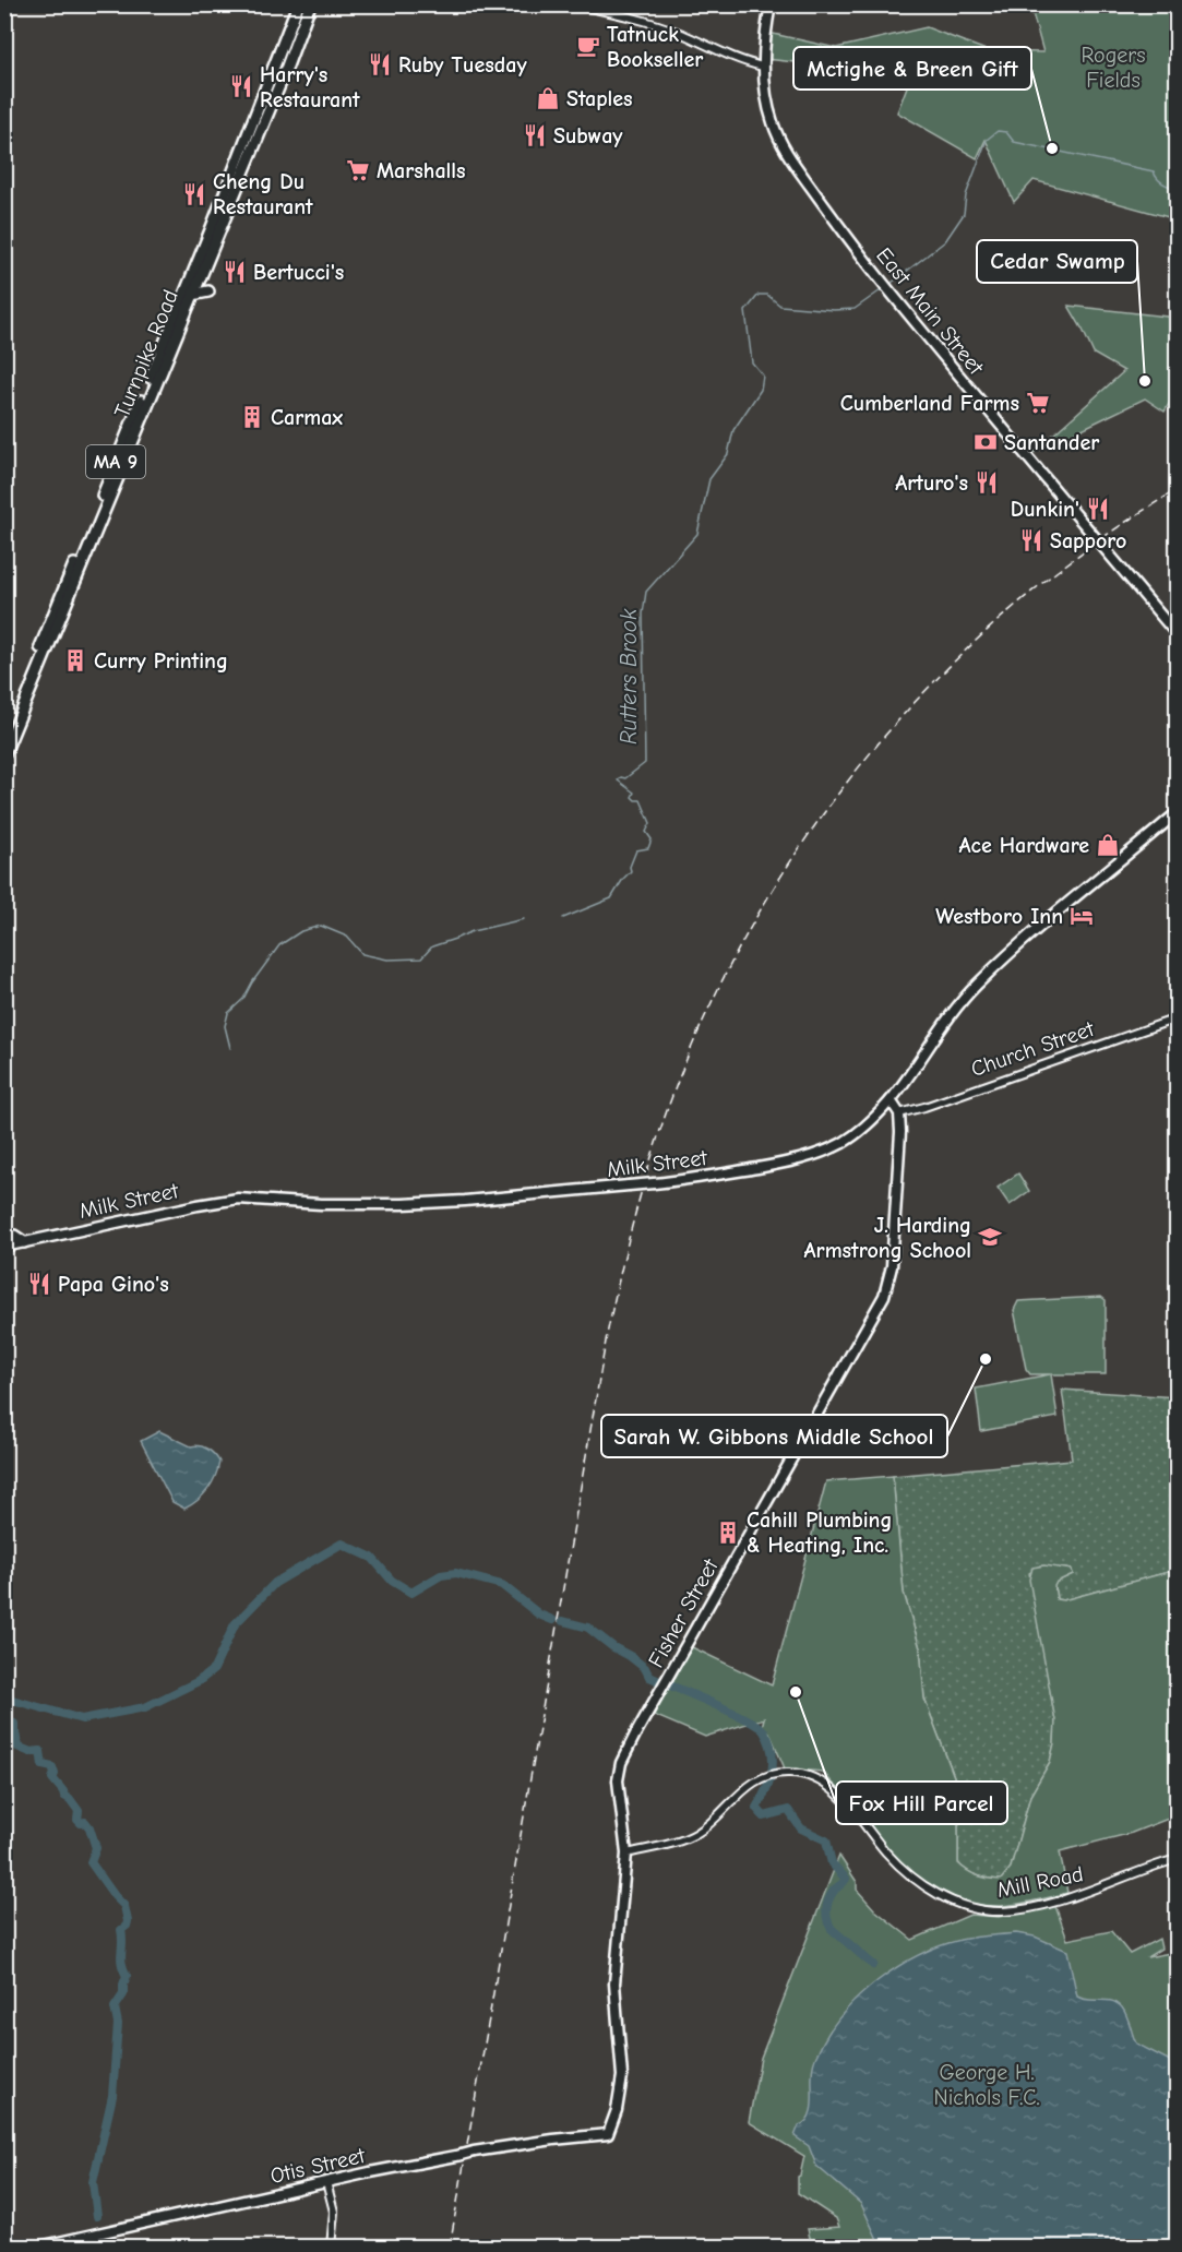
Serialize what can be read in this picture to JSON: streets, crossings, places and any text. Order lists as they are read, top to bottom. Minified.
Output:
{"streets":{"highway":["Turnpike Road","MA 9"],"main road":["East Main Street","Milk Street","Fisher Street","Otis Street"],"street":["Church Street","Mill Road"]},"crossings":[["Church Street","Fisher Street"],["Fisher Street","Mill Road"],["Fisher Street","Otis Street"]],"water":["Rutters Brook"],"parks":["Rogers Fields","George H. Nichols F.C."],"places":{"cafe":["Tatnuck Bookseller"],"restaurant":["Ruby Tuesday","Harry's Restaurant","Subway","Cheng Du Restaurant","Bertucci's","Arturo's","Dunkin'","Sapporo","Papa Gino's"],"shop":["Staples","Ace Hardware"],"other":["Mctighe & Breen Gift","Cedar Swamp","Sarah W. Gibbons Middle School","Fox Hill Parcel"],"supermarket":["Marshalls","Cumberland Farms"],"building":["Carmax","Curry Printing","Cahill Plumbing & Heating, Inc."],"bank":["Santander"],"hotel":["Westboro Inn"],"school or university":["J. Harding Armstrong School"]}}
